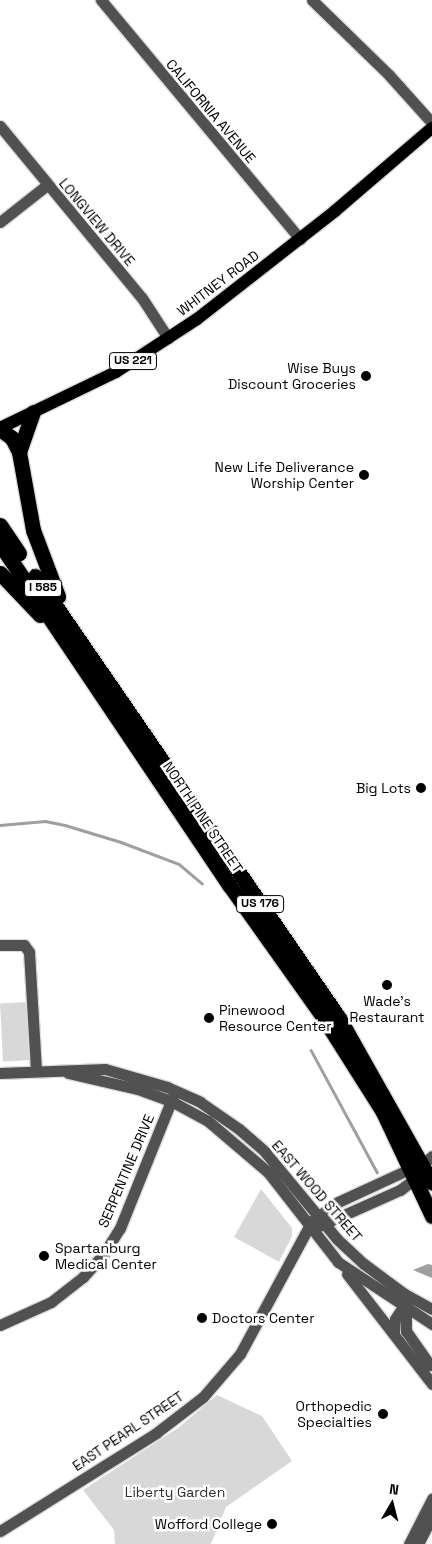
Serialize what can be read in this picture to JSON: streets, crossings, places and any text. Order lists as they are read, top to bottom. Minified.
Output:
{"streets":{"highway":["I 585","NORTH PINE STREET","US 176"],"main road":["WHITNEY ROAD","US 221"],"street":["CALIFORNIA AVENUE","LONGVIEW DRIVE","SERPENTINE DRIVE","EAST WOOD STREET","EAST PEARL STREET"]},"crossings":[["CALIFORNIA AVENUE","WHITNEY ROAD"],["LONGVIEW DRIVE","WHITNEY ROAD"],["SERPENTINE DRIVE","EAST WOOD STREET"],["EAST WOOD STREET","EAST PEARL STREET"]],"parks":["Liberty Garden"],"places":["Wise Buys Discount Groceries","New Life Deliverance Worship Center","Big Lots","Wade's Restaurant","Pinewood Resource Center","Spartanburg Medical Center","Doctors Center","Orthopedic Specialties","Wofford College"],"north":"top"}
